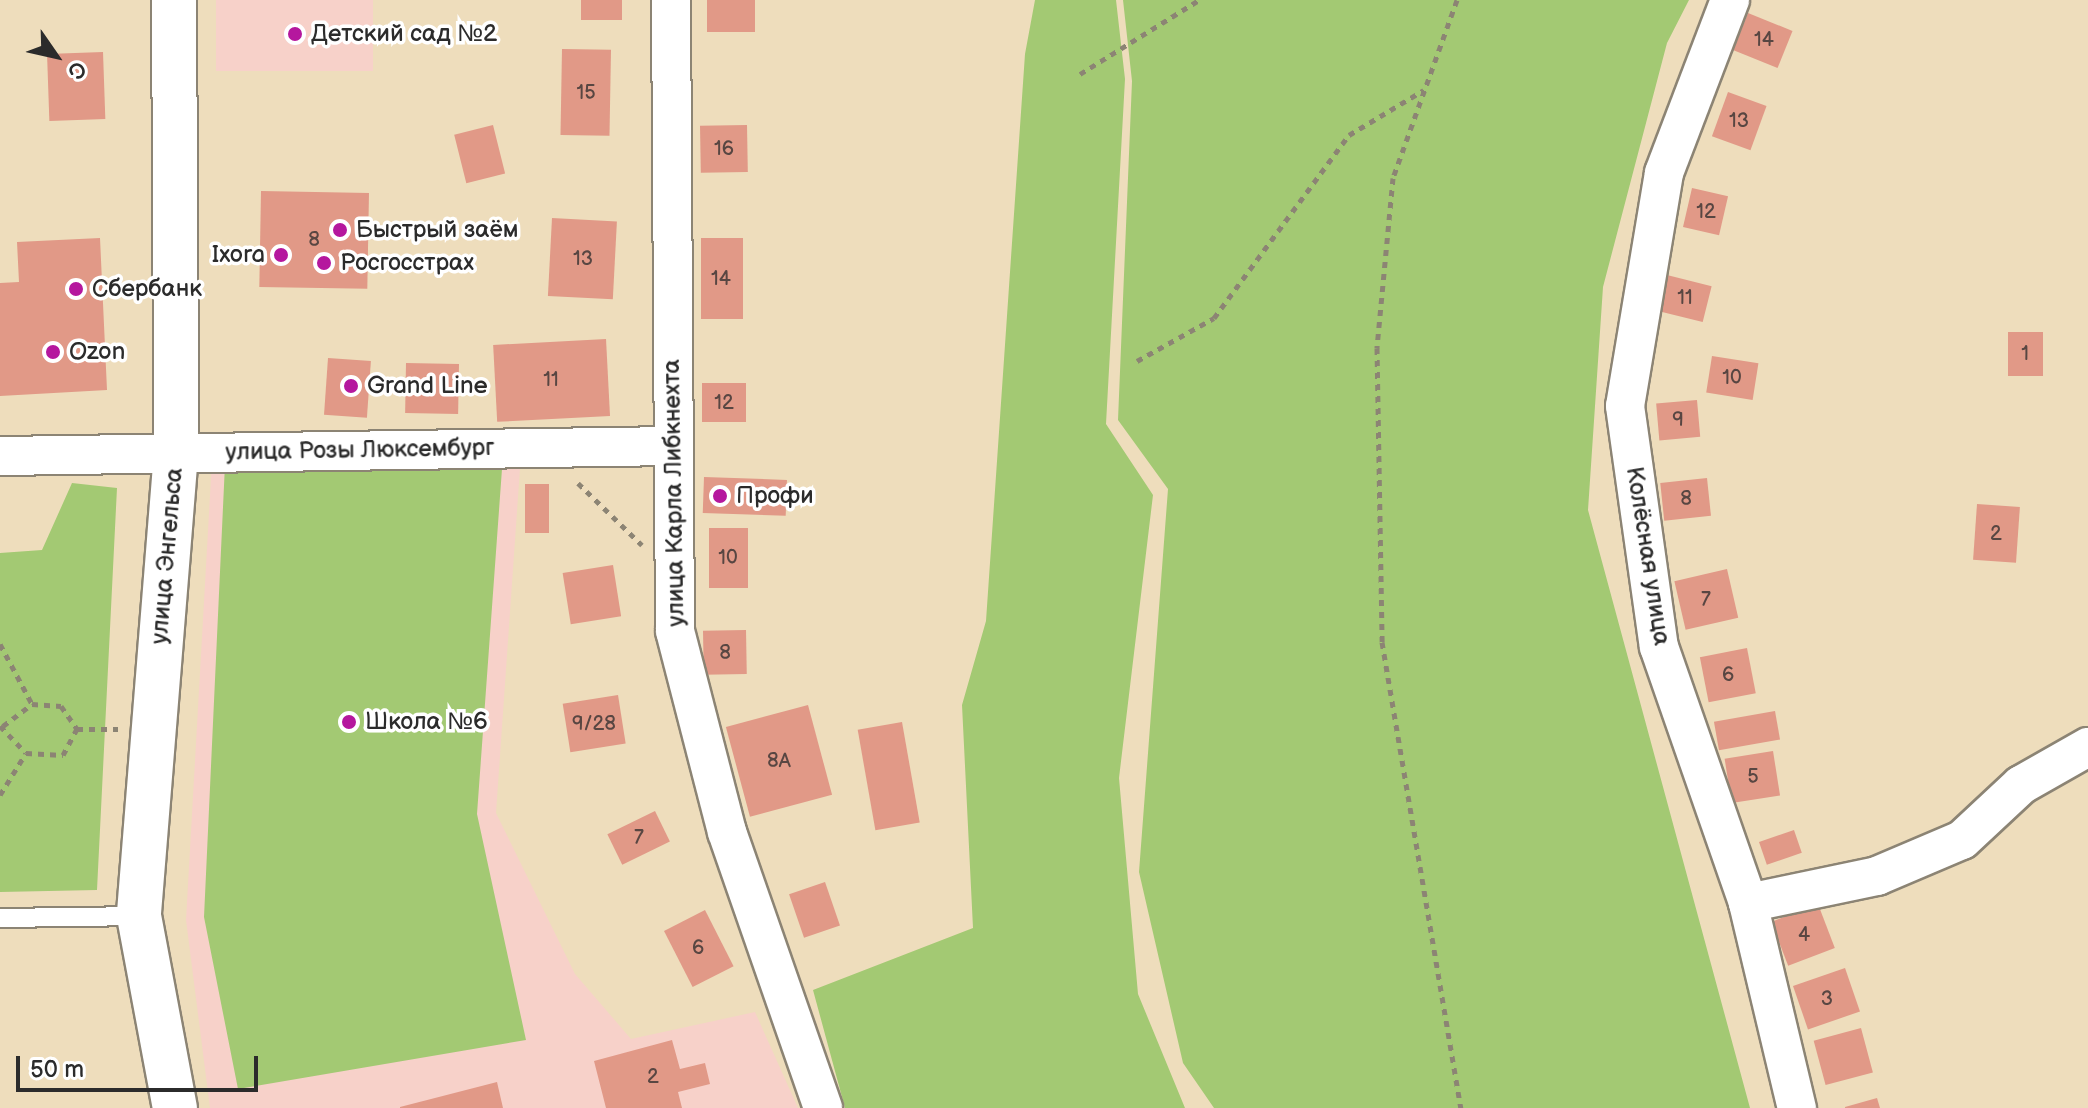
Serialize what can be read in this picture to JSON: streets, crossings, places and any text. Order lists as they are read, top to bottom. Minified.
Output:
{"streets":{"main road":["улица Энгельса"],"street":["улица Розы Люксембург","улица Карла Либкнехта","Колёсная улица"]},"crossings":[["улица Розы Люксембург","улица Карла Либкнехта"],["улица Розы Люксембург","улица Энгельса"]],"places":["Детский сад №2","Быстрый заём","Ixora","Росгосстрах","Сбербанк","Ozon","Grand Line","Профи","Школа №6"],"house_numbers":["14","15","13","16","12","8","13","14","11","1","10","11","12","9","8","2","10","7","8","6","9/28","8А","5","7","4","6","3","2"],"scale_bar":"50 m","north":"bottom right"}
